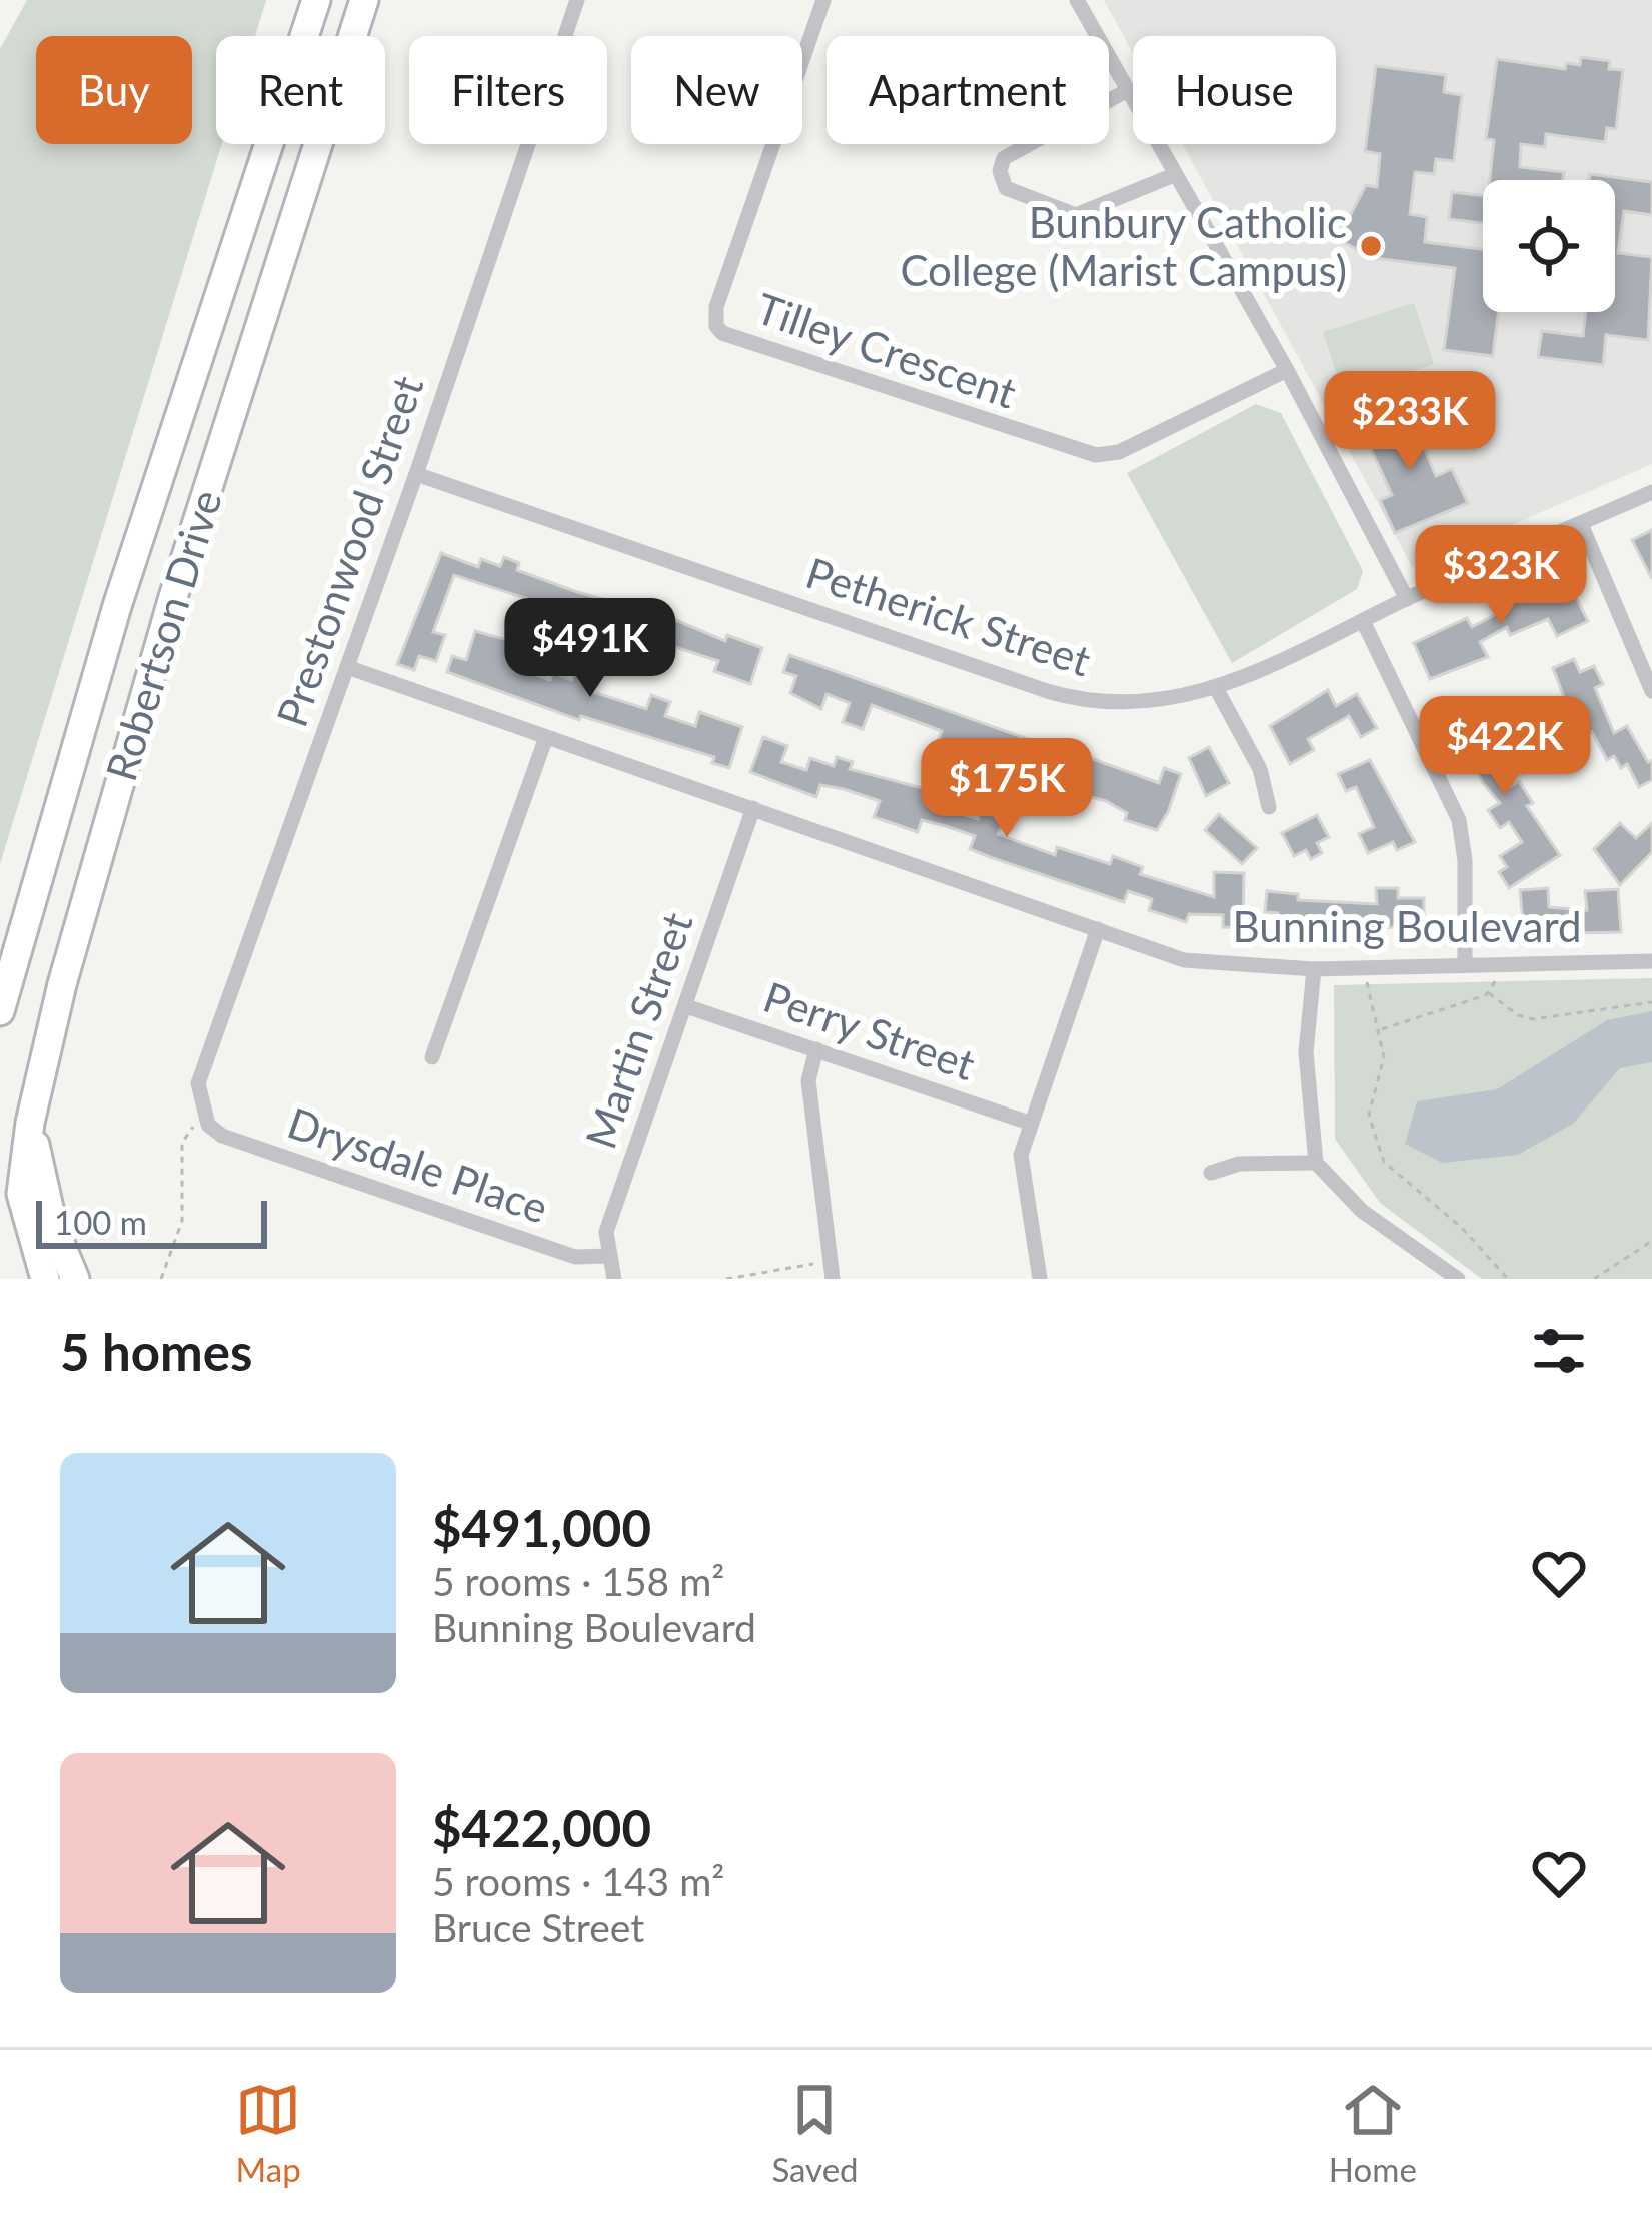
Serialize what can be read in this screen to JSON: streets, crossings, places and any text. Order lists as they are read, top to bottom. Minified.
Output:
{"streets":{"highway":["Robertson Drive"],"street":["Tilley Crescent","Prestonwood Street","Petherick Street","Bunning Boulevard","Martin Street","Perry Street","Drysdale Place"]},"crossings":[["Prestonwood Street","Petherick Street"],["Prestonwood Street","Bunning Boulevard"],["Prestonwood Street","Drysdale Place"],["Bunning Boulevard","Martin Street"],["Martin Street","Perry Street"],["Martin Street","Drysdale Place"]],"places":["Bunbury Catholic College (Marist Campus)"],"scale_bar":"100 m","page":{"chip":["Buy","Rent","Filters","New","Apartment","House"],"price":["$233K","$323K","$491K","$422K","$175K"],"scale":"100 m","heading":"5 homes","list":[{"name":"$491,000","note":"5 rooms · 158 m² · Bunning Boulevard"},{"name":"$422,000","note":"5 rooms · 143 m² · Bruce Street"}],"tabs":["Map","Saved","Home"]}}
